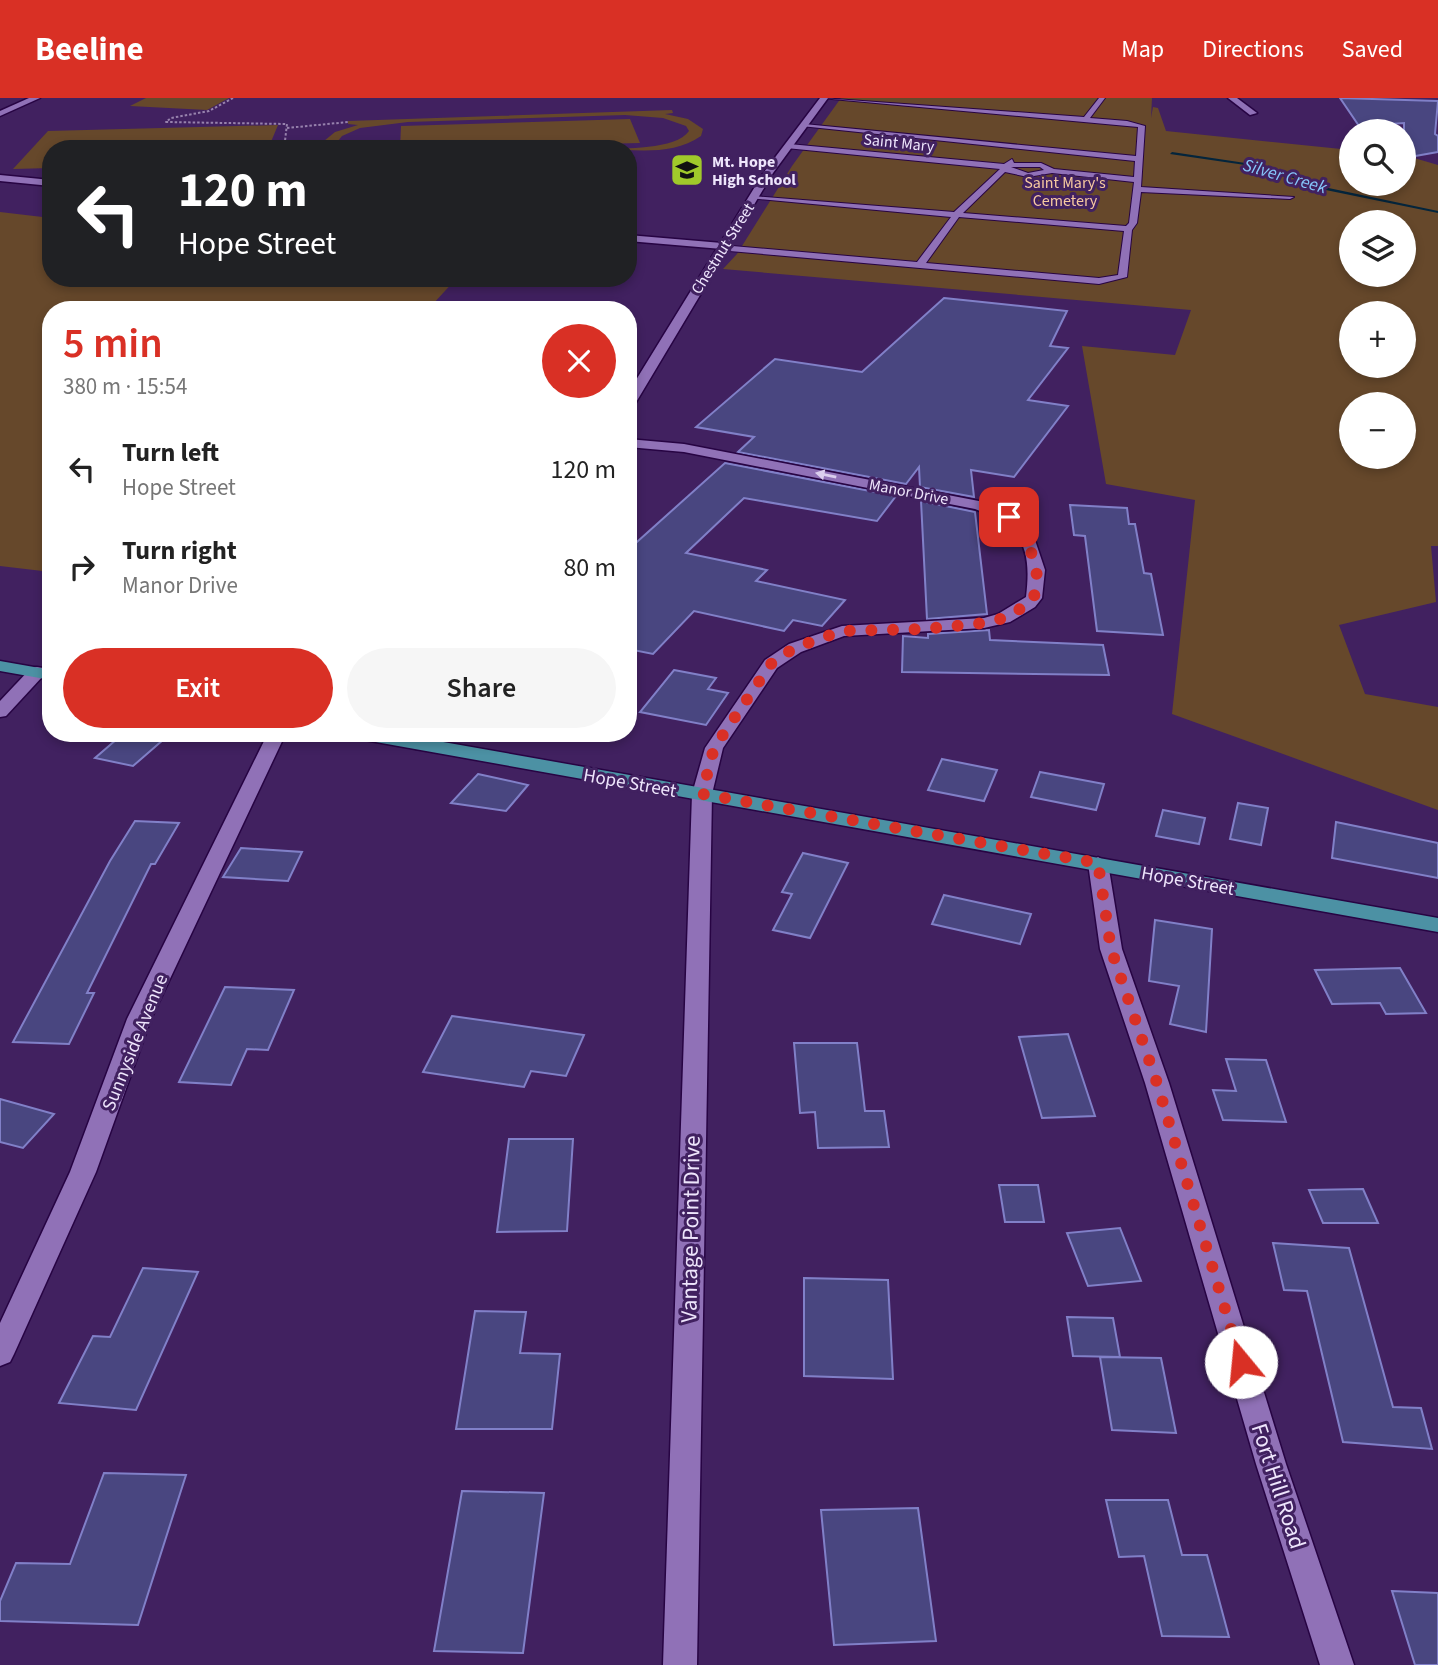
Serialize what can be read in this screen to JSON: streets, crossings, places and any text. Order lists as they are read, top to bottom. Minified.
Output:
{"streets":{"main road":["Hope Street"],"street":["Chestnut Street","Manor Drive","Sunnyside Avenue","Vantage Point Drive","Fort Hill Road"],"lane":["Saint Mary"]},"crossings":[["Saint Mary","Chestnut Street"],["Manor Drive","Hope Street"],["Manor Drive","Vantage Point Drive"],["Hope Street","Vantage Point Drive"],["Hope Street","Fort Hill Road"]],"water":["Silver Creek"],"parks":["Saint Mary's Cemetery"],"places":{"school or university":["Mt. Hope High School"]},"page":{"header":"Beeline","nav":["Map","Directions","Saved"],"map_buttons":["+","−"],"turn":["120 m","Hope Street"],"heading":["5 min","380 m · 15:54"],"list":[{"name":"Turn left","note":"Hope Street","value":"120 m"},{"name":"Turn right","note":"Manor Drive","value":"80 m"}],"buttons":["Exit","Share"]}}
